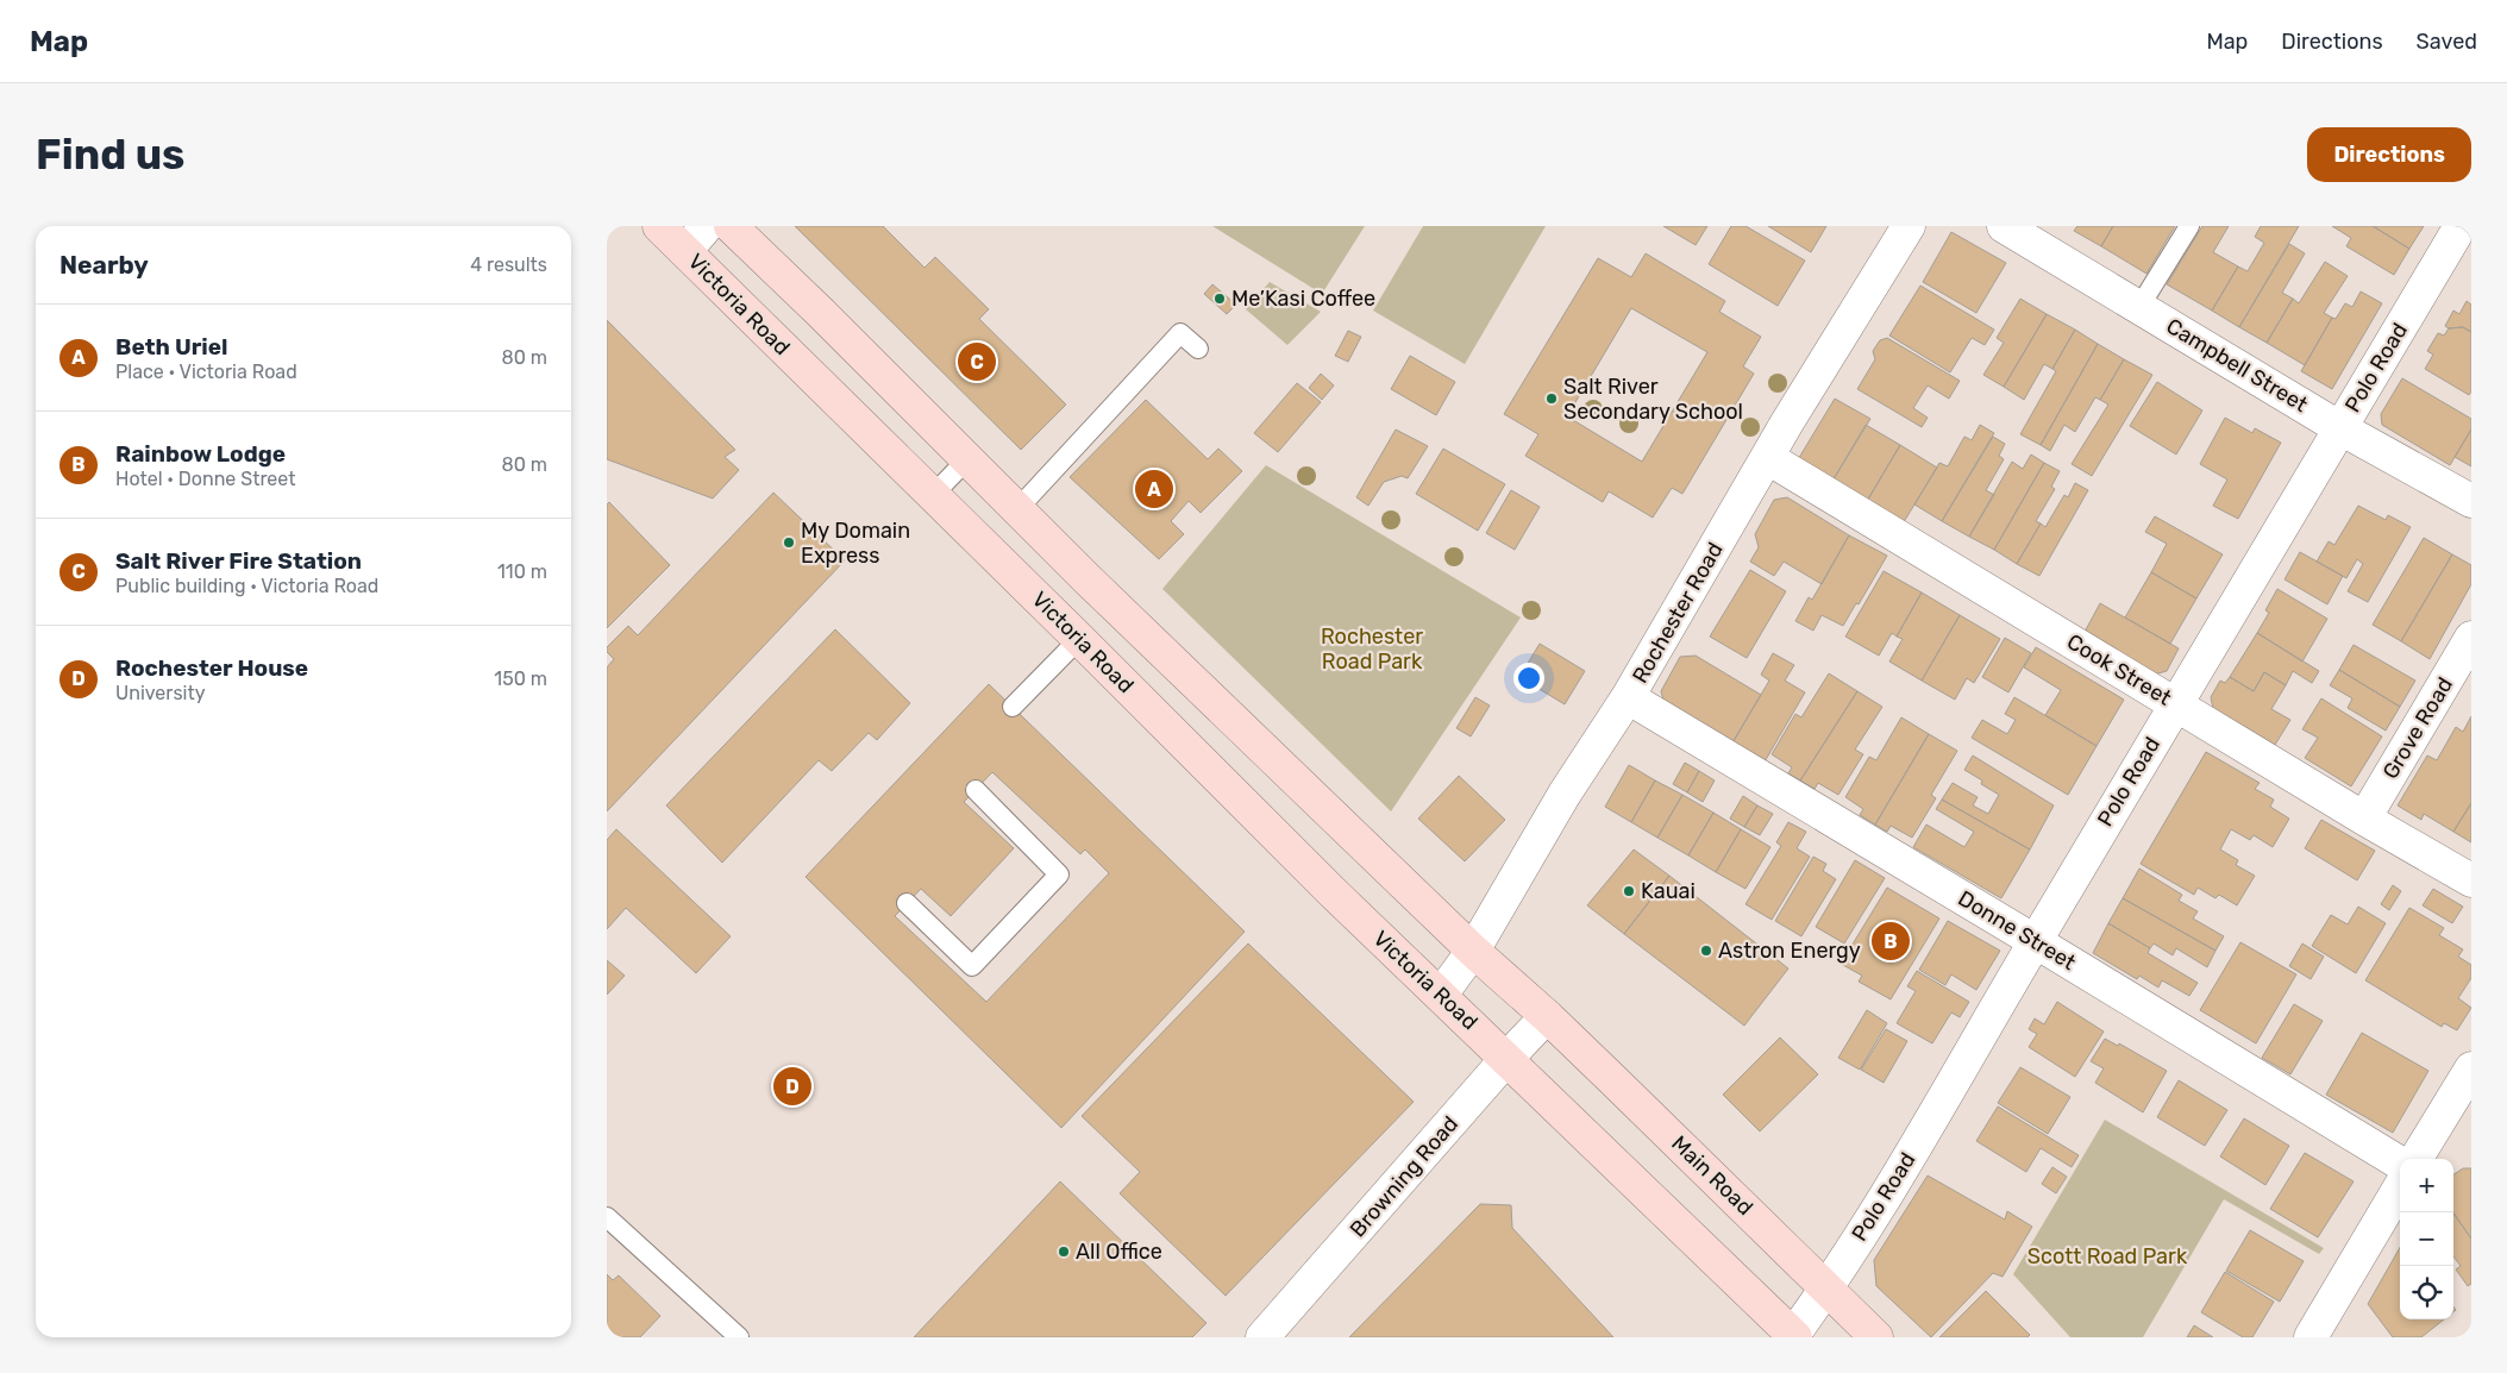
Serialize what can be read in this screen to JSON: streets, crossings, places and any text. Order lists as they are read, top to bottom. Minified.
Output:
{"streets":{"main road":["Victoria Road","Main Road"],"street":["Campbell Street","Polo Road","Rochester Road","Cook Street","Grove Road","Donne Street","Browning Road"]},"crossings":[["Victoria Road","Rochester Road"],["Victoria Road","Browning Road"],["Campbell Street","Polo Road"],["Polo Road","Cook Street"],["Polo Road","Donne Street"],["Polo Road","Main Road"],["Rochester Road","Cook Street"],["Rochester Road","Donne Street"],["Cook Street","Grove Road"],["Main Road","Browning Road"]],"parks":["Rochester Road Park","Scott Road Park"],"places":["Me’Kasi Coffee","Salt River Secondary School","My Domain Express","Kauai","Astron Energy","All Office"],"page":{"header":"Map","nav":["Map","Directions","Saved"],"buttons":"Directions","title":"Find us","heading":["Nearby","4 results"],"list":[{"mark":"A","name":"Beth Uriel","note":"Place · Victoria Road","value":"80 m"},{"mark":"B","name":"Rainbow Lodge","note":"Hotel · Donne Street","value":"80 m"},{"mark":"C","name":"Salt River Fire Station","note":"Public building · Victoria Road","value":"110 m"},{"mark":"D","name":"Rochester House","note":"University","value":"150 m"}],"pins":["C","A","B","D"],"map_buttons":["+","−"]}}
